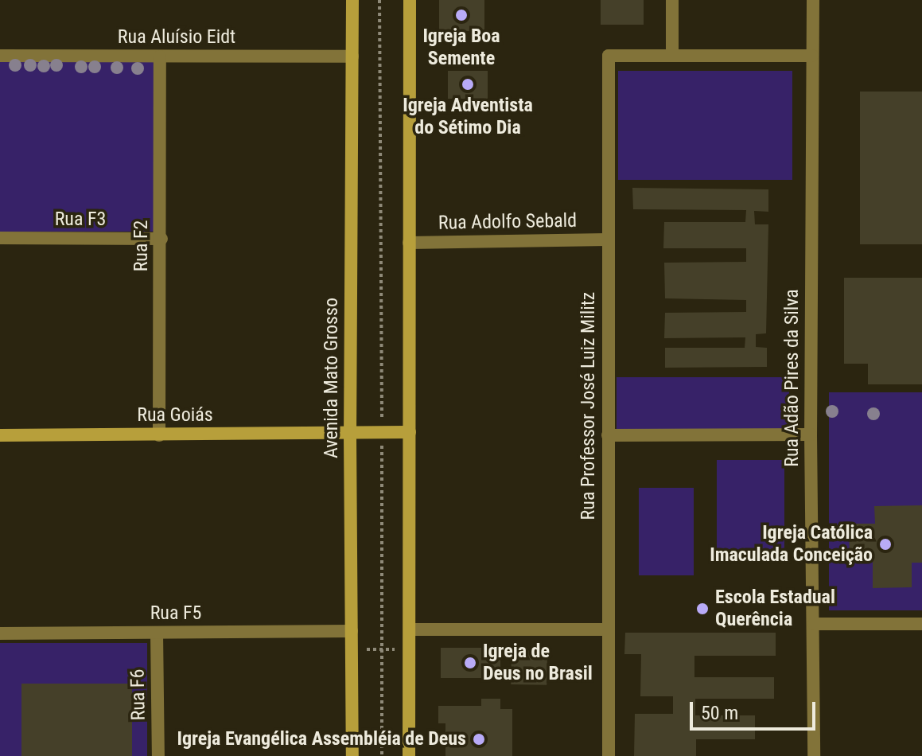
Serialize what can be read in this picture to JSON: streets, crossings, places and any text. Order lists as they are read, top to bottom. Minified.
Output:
{"streets":{"street":["Rua Aluísio Eidt","Rua F3","Rua Adolfo Sebald","Rua F2","Avenida Mato Grosso","Rua Adão Pires da Silva","Rua Professor José Luiz Militz","Rua Goiás","Rua F5","Rua F6"]},"crossings":[["Rua Aluísio Eidt","Rua F2"],["Rua Aluísio Eidt","Avenida Mato Grosso"],["Rua F3","Rua F2"],["Rua Adolfo Sebald","Rua Professor José Luiz Militz"],["Rua F2","Rua Goiás"],["Avenida Mato Grosso","Rua Goiás"],["Avenida Mato Grosso","Rua F5"],["Rua F5","Rua F6"]],"places":["Igreja Boa Semente","Igreja Adventista do Sétimo Dia","Igreja Católica Imaculada Conceição","Escola Estadual Querência","Igreja de Deus no Brasil","Igreja Evangélica Assembléia de Deus"],"scale_bar":"50 m"}
